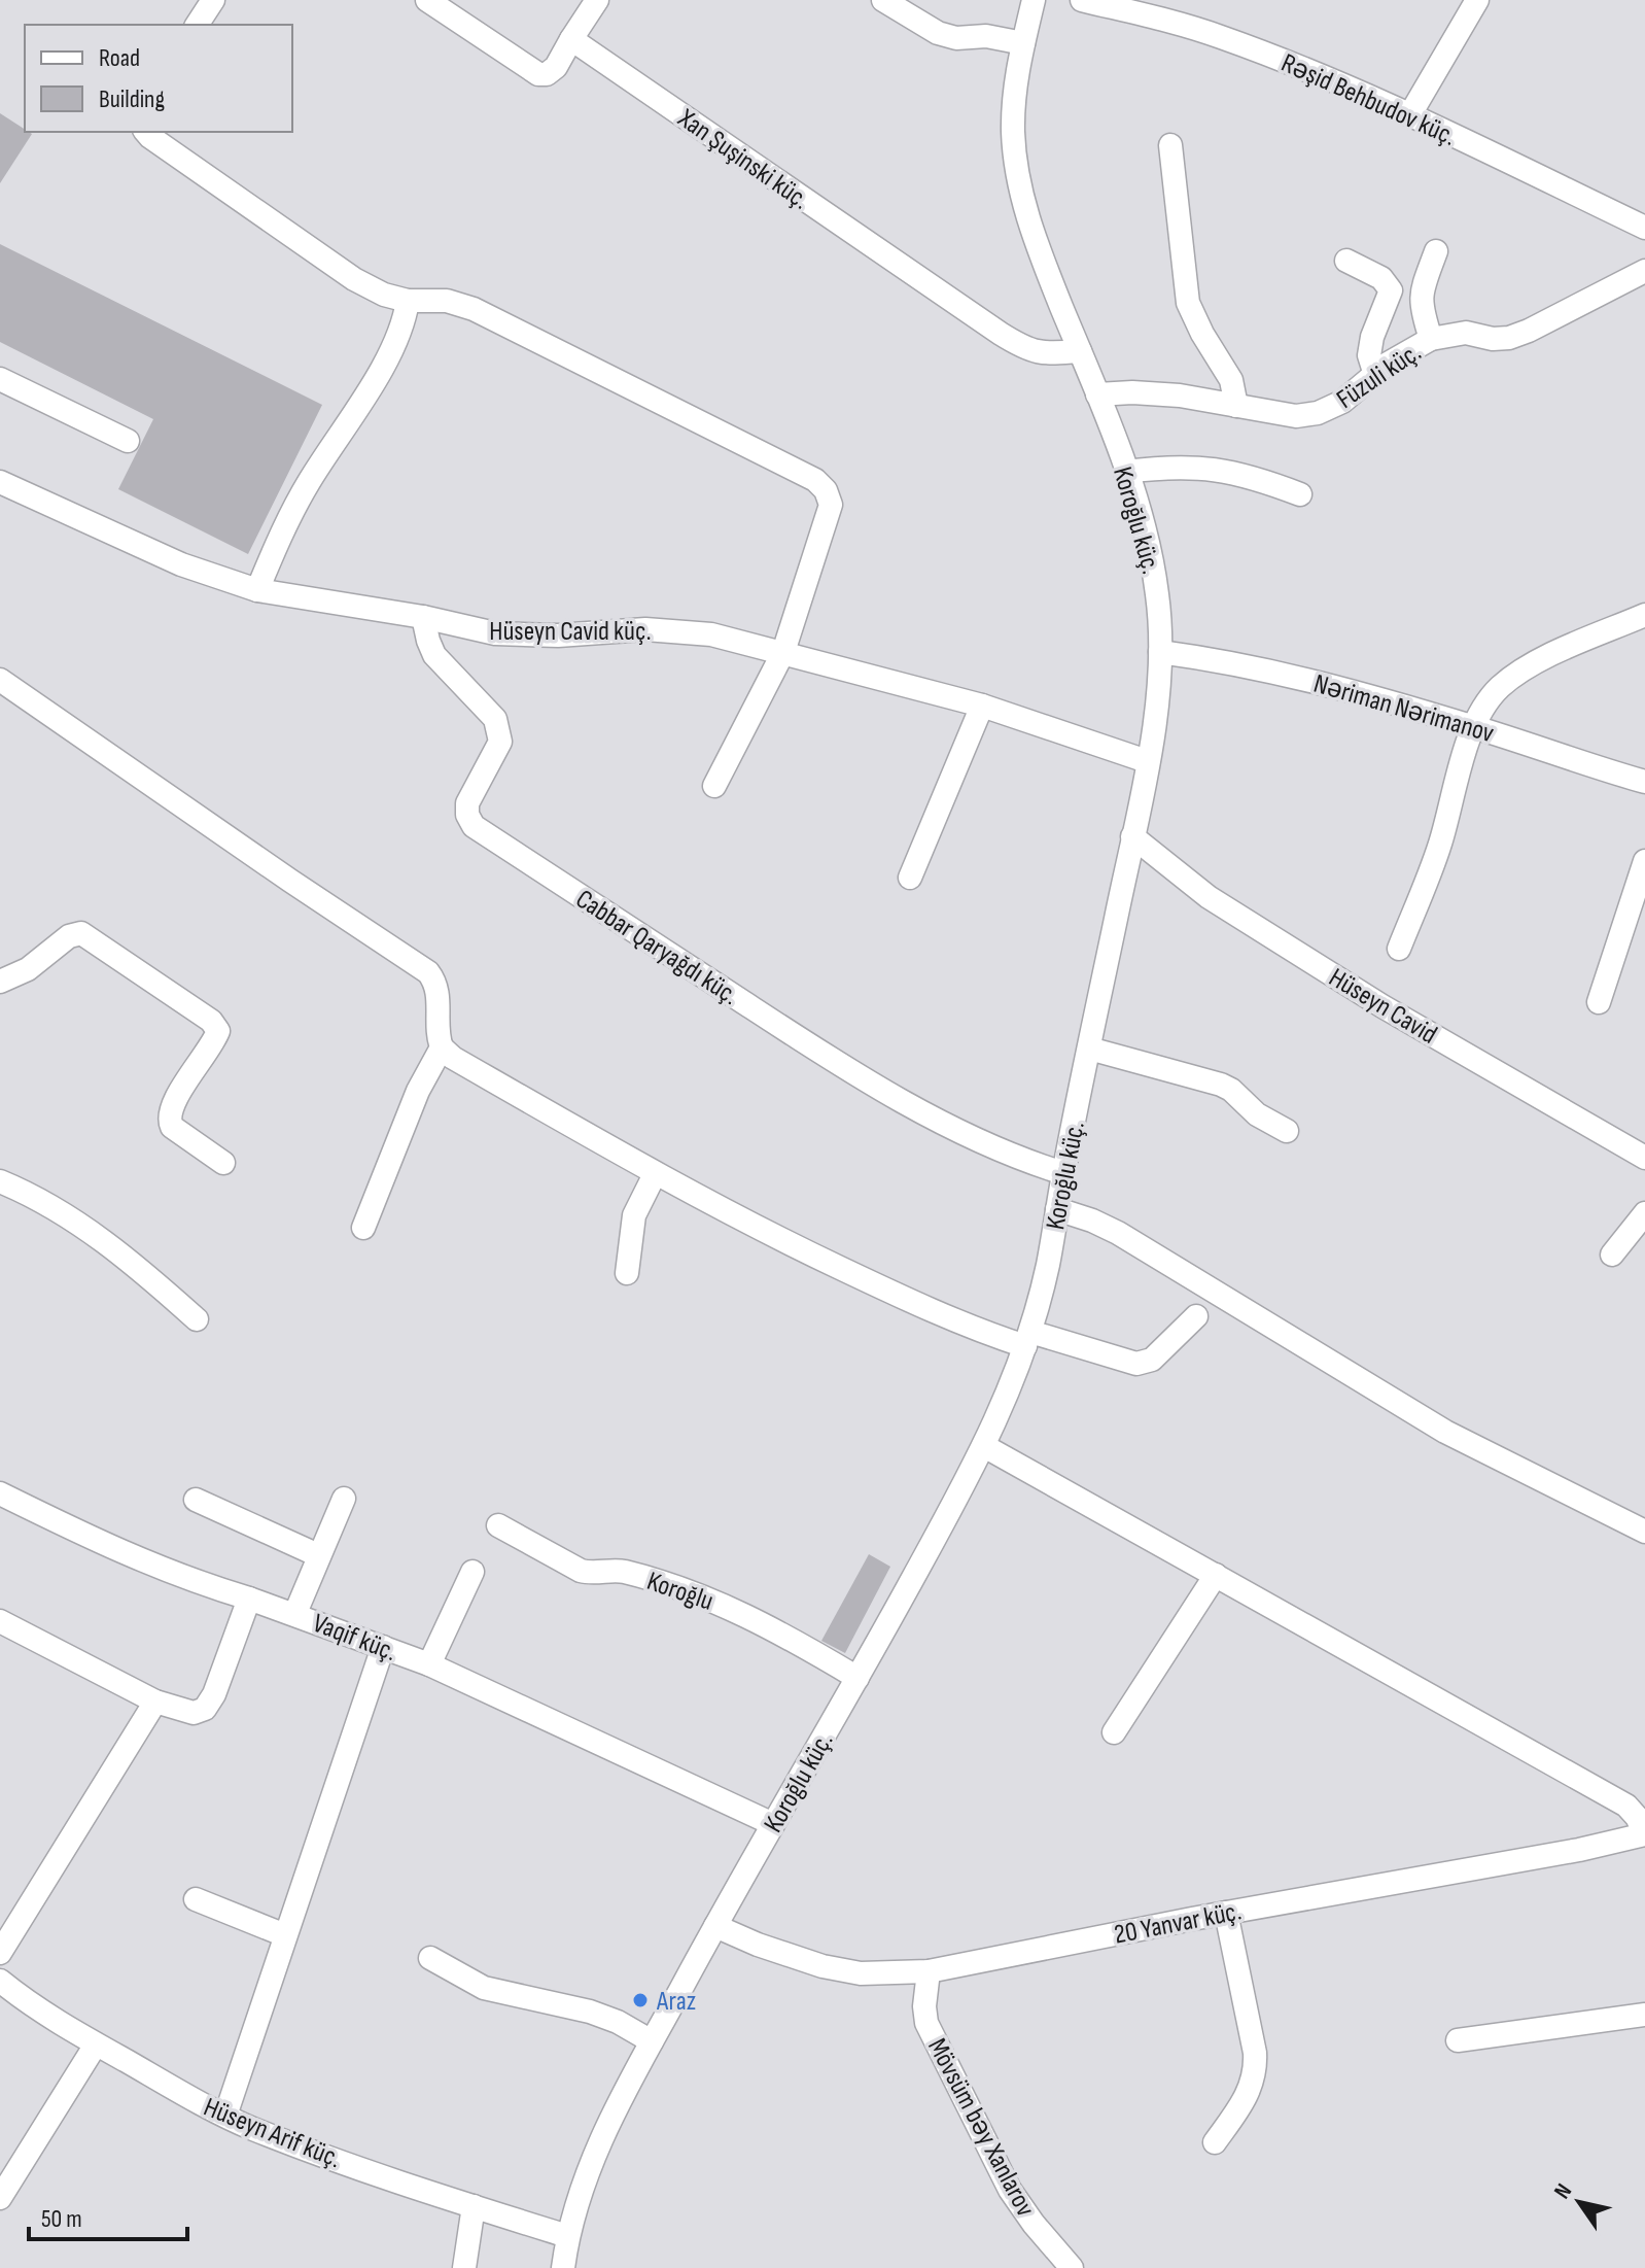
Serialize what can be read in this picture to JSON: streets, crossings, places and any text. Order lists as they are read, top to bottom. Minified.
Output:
{"streets":{"street":["Rəşid Behbudov küç.","Xan Şuşinski küç.","Füzuli küç.","Koroğlu küç.","Hüseyn Cavid küç.","Nəriman Nərimanov","Cabbar Qaryağdı küç.","Hüseyn Cavid","Koroğlu","Vaqif küç.","20 Yanvar küç.","Mövsüm bəy Xanlarov","Hüseyn Arif küç."]},"crossings":[["Xan Şuşinski küç.","Koroğlu küç."],["Füzuli küç.","Koroğlu küç."],["Koroğlu küç.","Hüseyn Cavid küç."],["Koroğlu küç.","Nəriman Nərimanov"],["Koroğlu küç.","Cabbar Qaryağdı küç."],["Koroğlu küç.","Hüseyn Cavid"],["Koroğlu küç.","Koroğlu"],["Koroğlu küç.","Vaqif küç."],["Koroğlu küç.","20 Yanvar küç."],["Koroğlu küç.","Hüseyn Arif küç."],["Hüseyn Cavid küç.","Cabbar Qaryağdı küç."],["20 Yanvar küç.","Mövsüm bəy Xanlarov"]],"places":["Araz"],"legend":["Road","Building"],"scale_bar":"50 m","north":"top left"}
